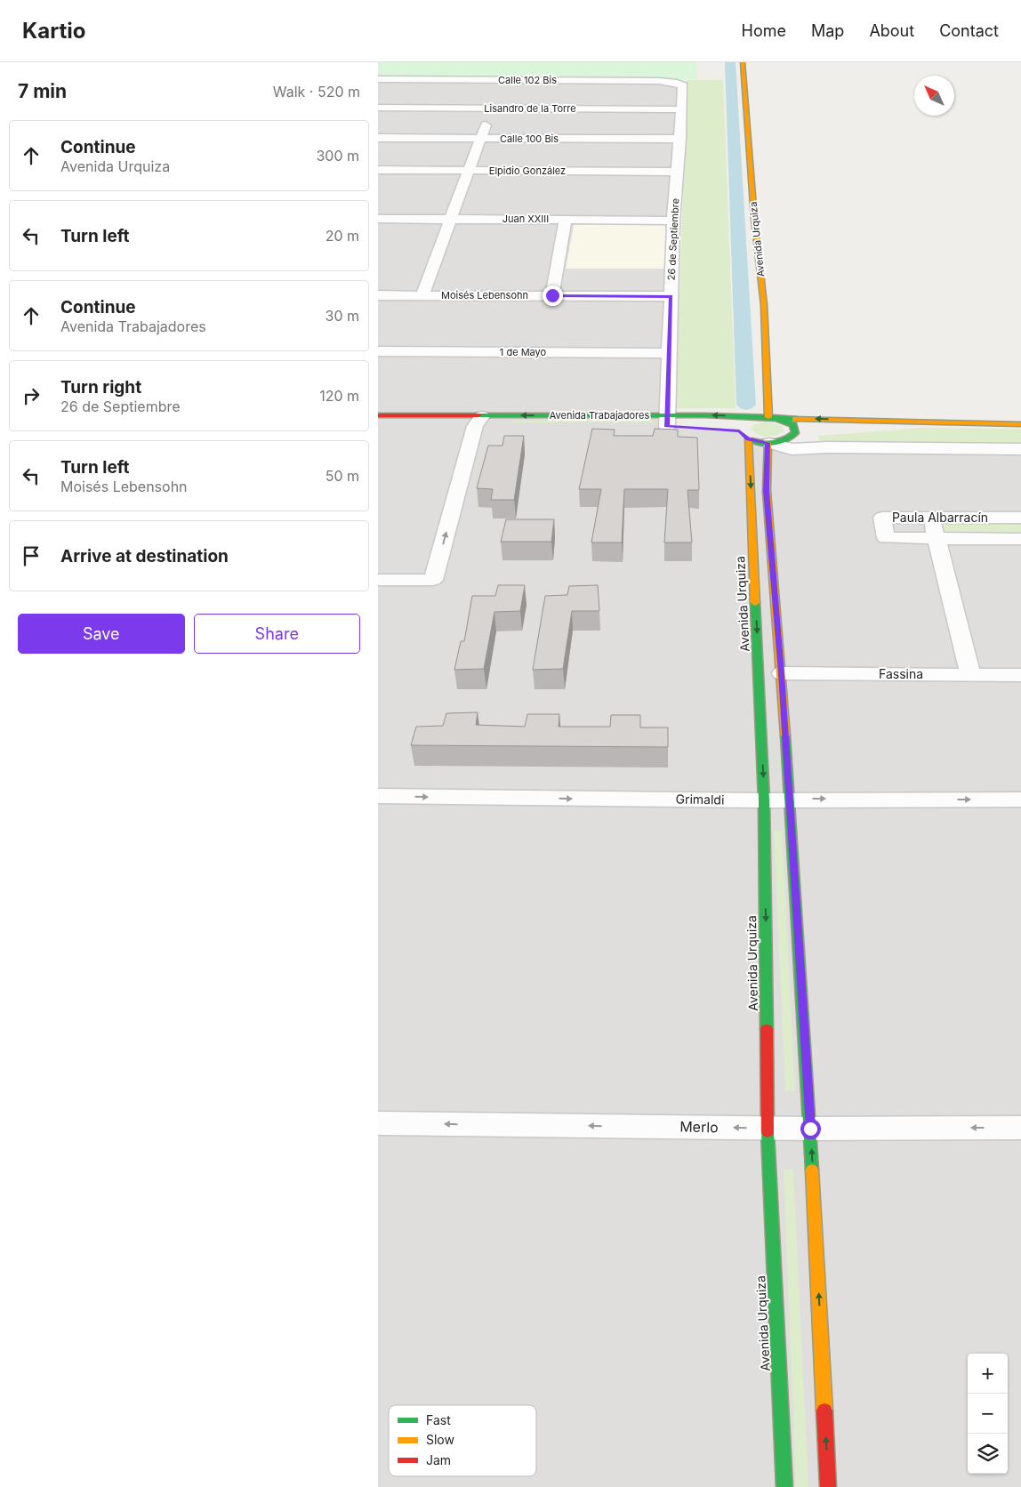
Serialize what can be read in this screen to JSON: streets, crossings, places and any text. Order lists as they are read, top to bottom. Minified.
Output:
{"streets":{"main road":["Avenida Urquiza","Avenida Trabajadores"],"street":["Calle 102 Bis","Lisandro de la Torre","Calle 100 Bis","Elpidio González","Juan XXIII","26 de Septiembre","Moisés Lebensohn","1 de Mayo","Paula Albarracín","Fassina","Grimaldi","Merlo"]},"crossings":[["Calle 102 Bis","26 de Septiembre"],["Lisandro de la Torre","26 de Septiembre"],["Calle 100 Bis","26 de Septiembre"],["Elpidio González","26 de Septiembre"],["Juan XXIII","26 de Septiembre"],["26 de Septiembre","Moisés Lebensohn"],["26 de Septiembre","1 de Mayo"],["26 de Septiembre","Avenida Trabajadores"],["Avenida Urquiza","Avenida Trabajadores"],["Avenida Urquiza","Grimaldi"],["Avenida Urquiza","Merlo"]],"one_way":["Grimaldi","Merlo"],"legend":["Fast","Slow","Jam"],"north":"top left","page":{"header":"Kartio","nav":["Home","Map","About","Contact"],"heading":["7 min","Walk · 520 m"],"list":[["Continue","Avenida Urquiza","300 m"],["Turn left","20 m"],["Continue","Avenida Trabajadores","30 m"],["Turn right","26 de Septiembre","120 m"],["Turn left","Moisés Lebensohn","50 m"],"Arrive at destination"],"buttons":["Save","Share"],"map_buttons":["+","−"]}}
